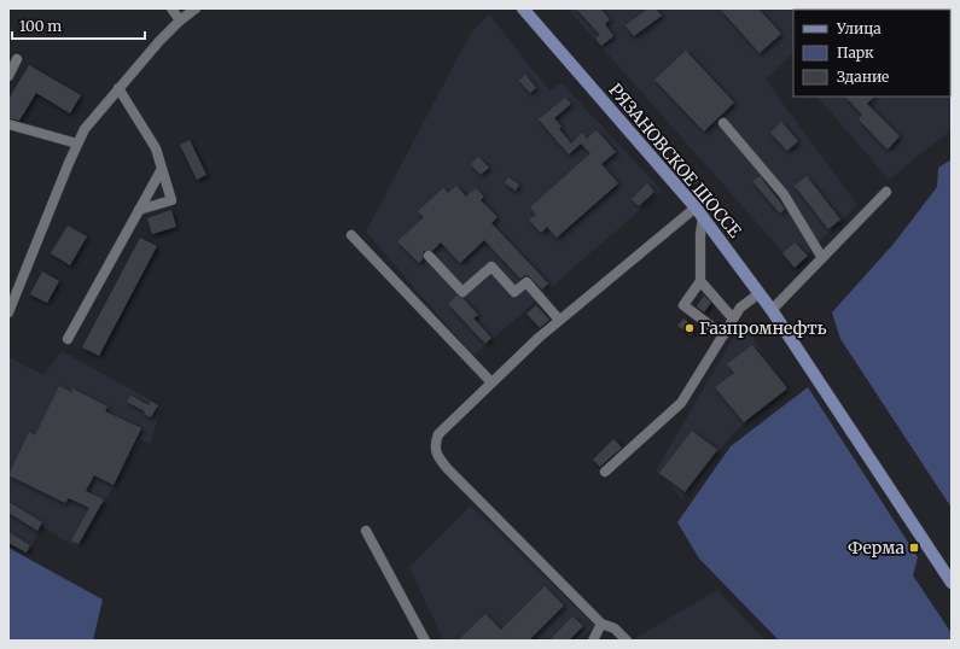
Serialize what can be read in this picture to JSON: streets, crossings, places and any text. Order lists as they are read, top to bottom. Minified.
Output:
{"streets":{"main road":["РЯЗАНОВСКОЕ ШОССЕ"]},"places":{"other":["Газпромнефть"],"transit":["Ферма"]},"legend":["Улица","Парк","Здание"],"scale_bar":"100 m"}
